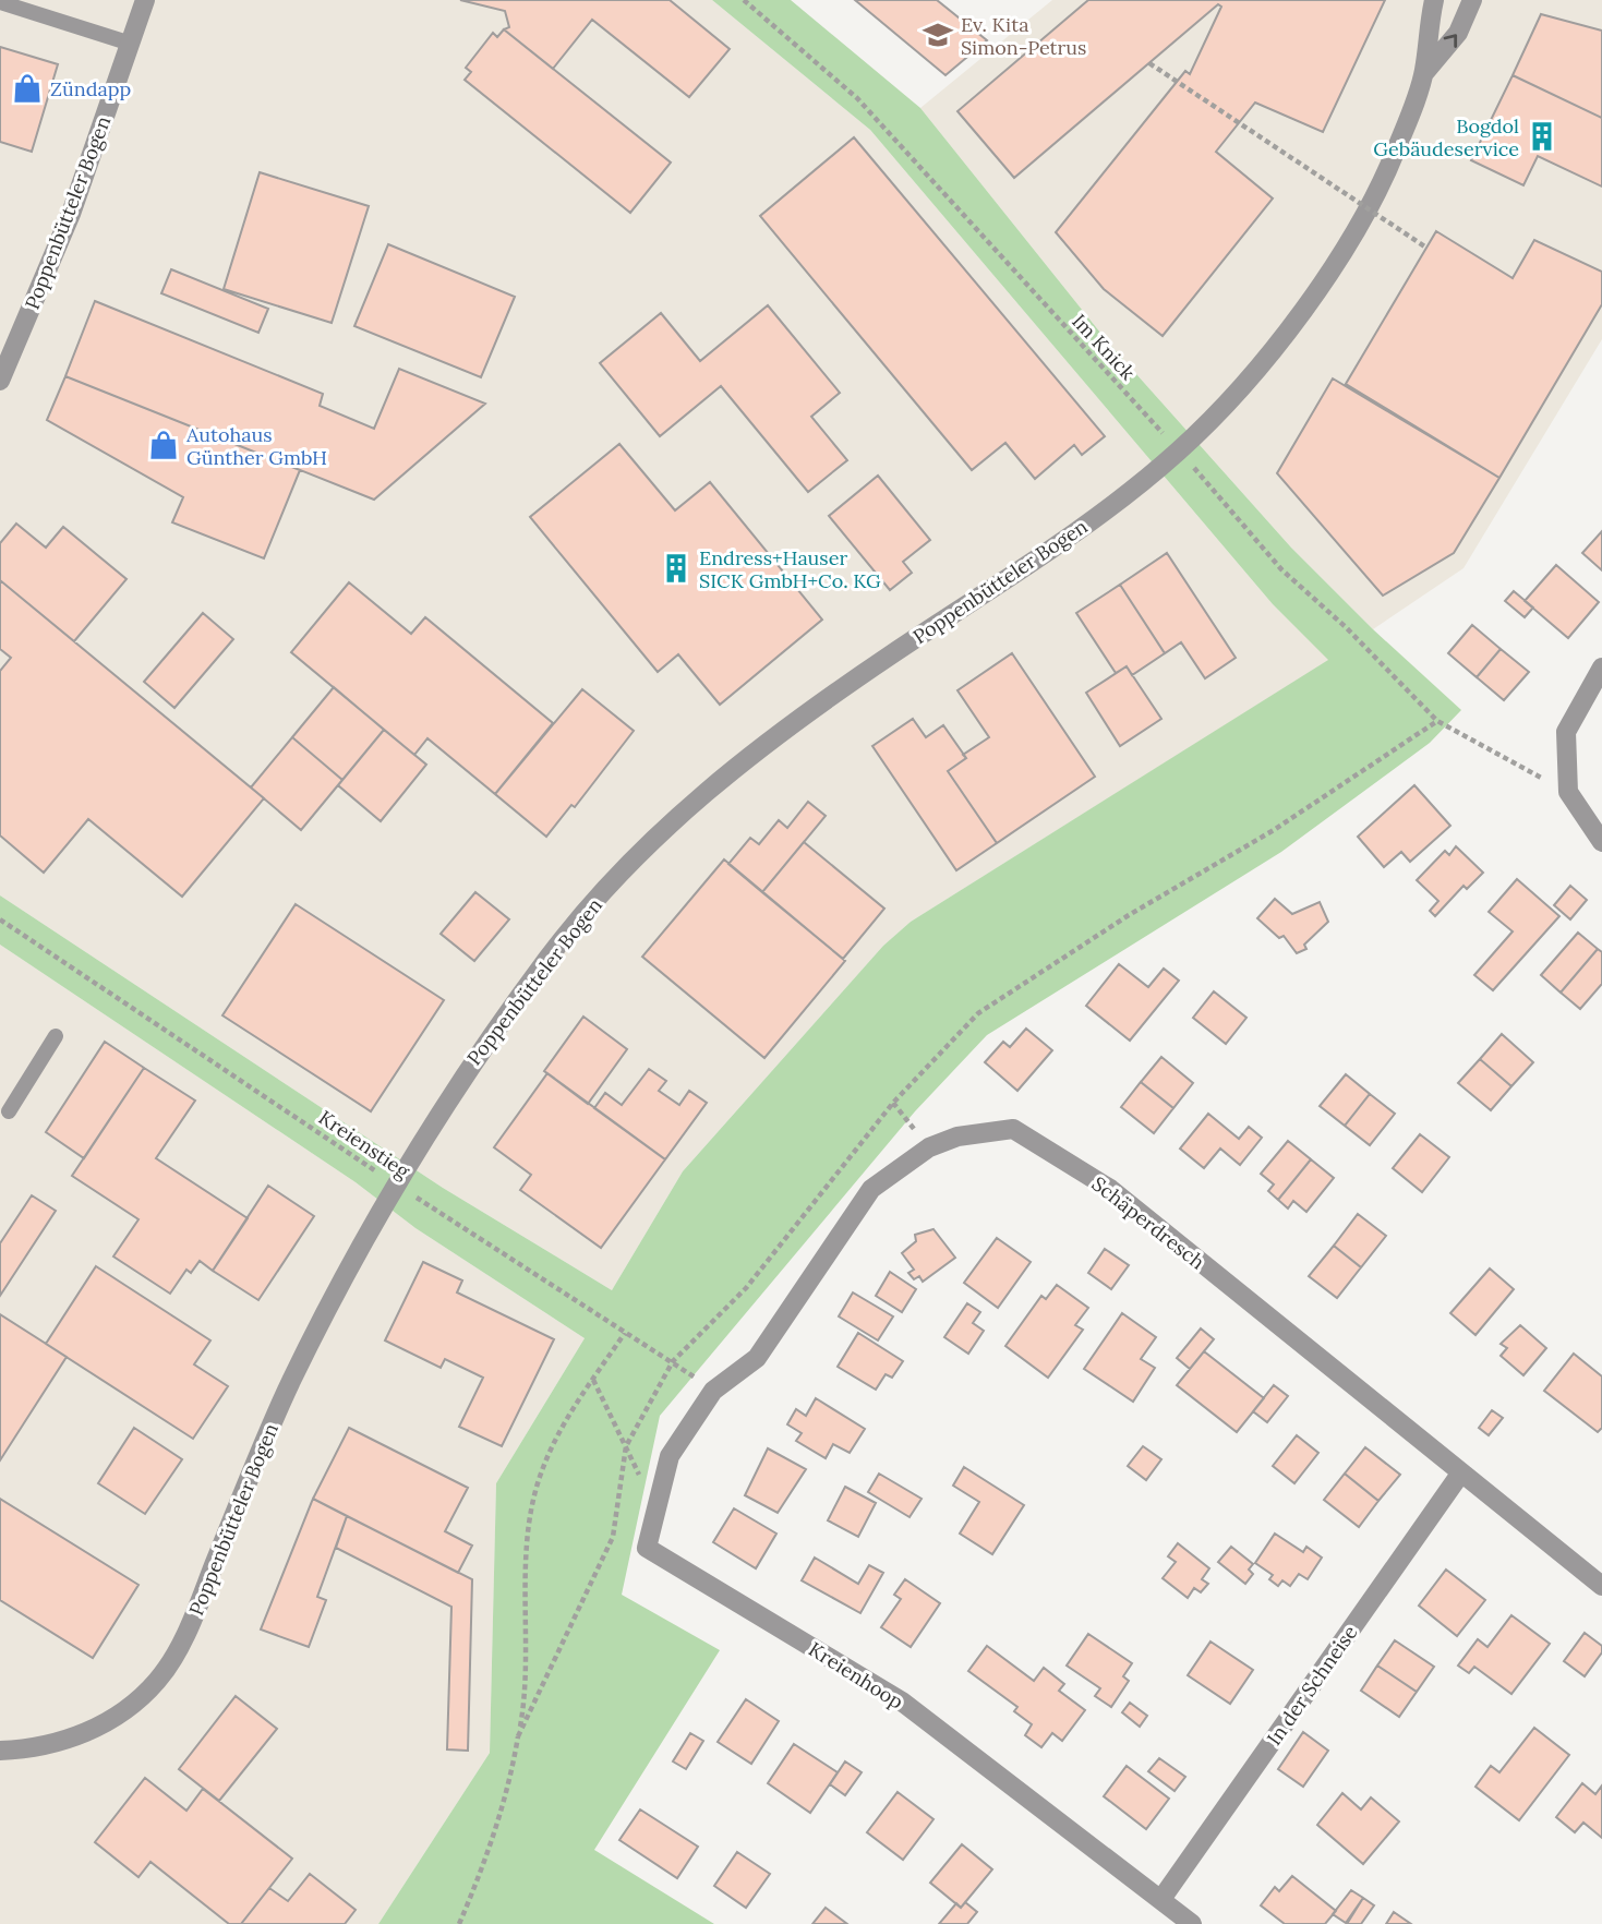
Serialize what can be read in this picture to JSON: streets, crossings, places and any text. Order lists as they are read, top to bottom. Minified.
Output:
{"streets":{"street":["Poppenbütteler Bogen","Schäperdresch","Kreienhoop","In der Schneise"],"path":["Im Knick","Kreienstieg"]},"crossings":[["Poppenbütteler Bogen","Im Knick"],["Poppenbütteler Bogen","Kreienstieg"],["Kreienstieg","Schäperdresch"],["Kreienstieg","Kreienhoop"],["Schäperdresch","Kreienhoop"],["Schäperdresch","In der Schneise"],["Kreienhoop","In der Schneise"]],"places":{"school or university":["Ev. Kita Simon-Petrus"],"shop":["Zündapp","Autohaus Günther GmbH"],"building":["Bogdol Gebäudeservice","Endress+Hauser SICK GmbH+Co. KG"]}}
